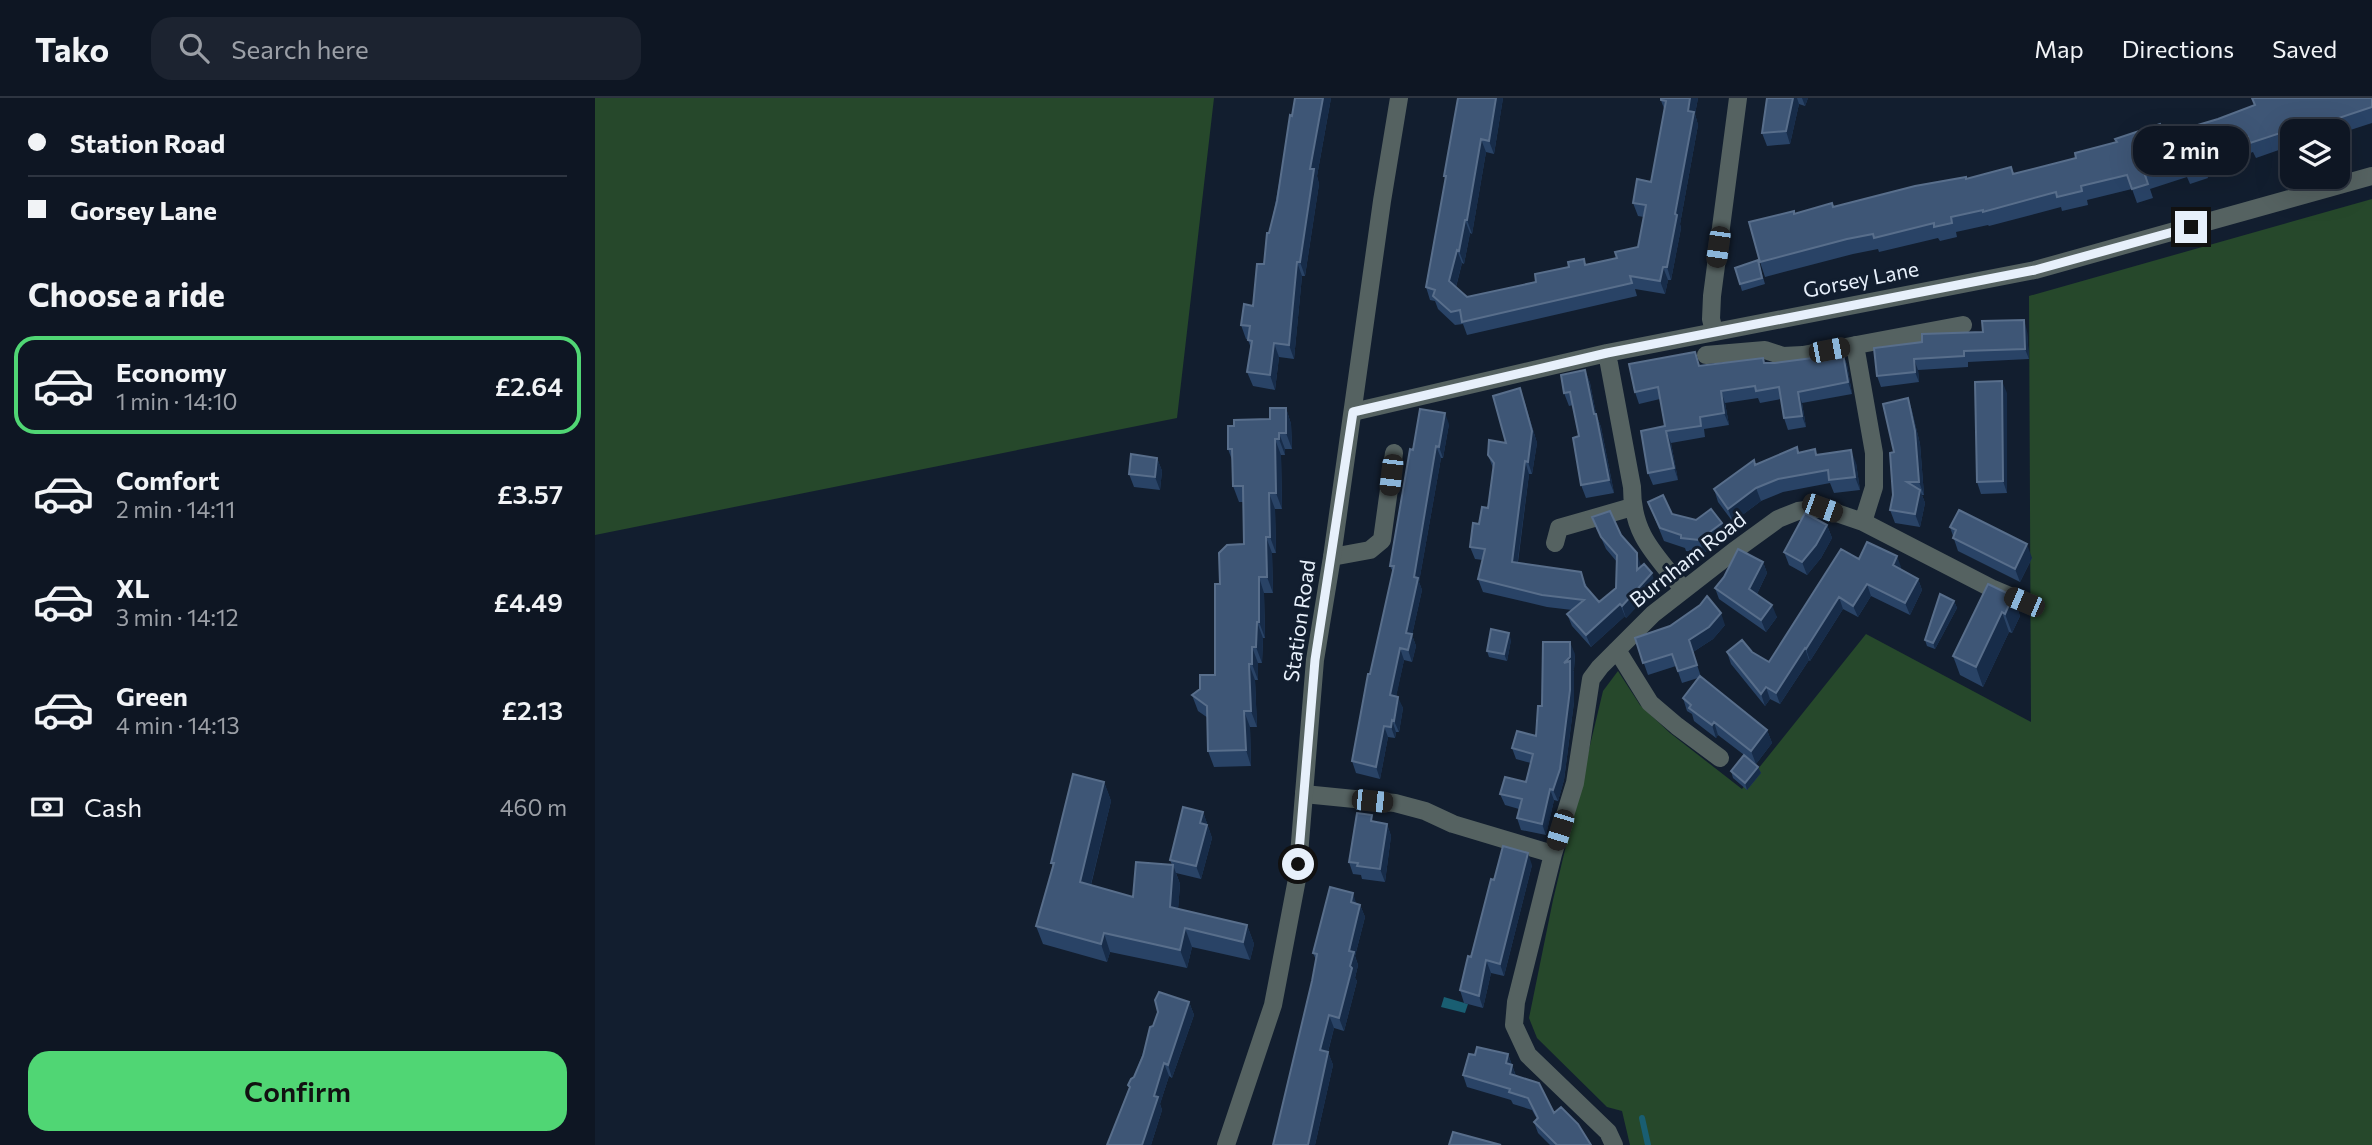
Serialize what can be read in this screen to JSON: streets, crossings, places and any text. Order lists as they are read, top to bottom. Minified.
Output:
{"streets":{"street":["Gorsey Lane","Burnham Road","Station Road"]},"crossings":[["Gorsey Lane","Station Road"]],"page":{"header":"Tako","search":"Search here","nav":["Map","Directions","Saved"],"banner":["Station Road","Gorsey Lane"],"bubble":"2 min","heading":"Choose a ride","list":[{"name":"Economy","note":"1 min · 14:10","value":"£2.64"},{"name":"Comfort","note":"2 min · 14:11","value":"£3.57"},{"name":"XL","note":"3 min · 14:12","value":"£4.49"},{"name":"Green","note":"4 min · 14:13","value":"£2.13"}],"pay":["Cash","460 m"],"buttons":"Confirm"}}
